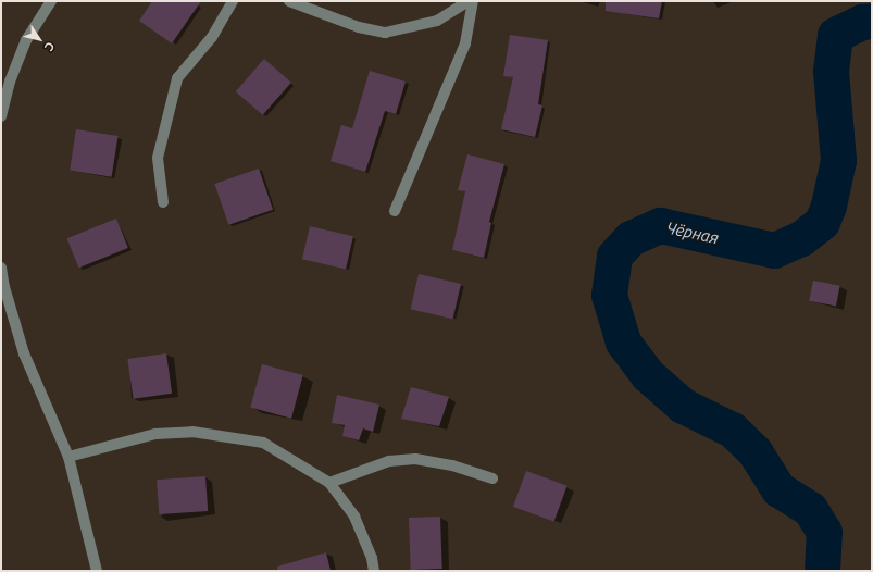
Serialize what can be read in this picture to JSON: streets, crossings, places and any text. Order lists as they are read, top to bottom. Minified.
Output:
{"water":["Чёрная"],"north":"bottom right"}
